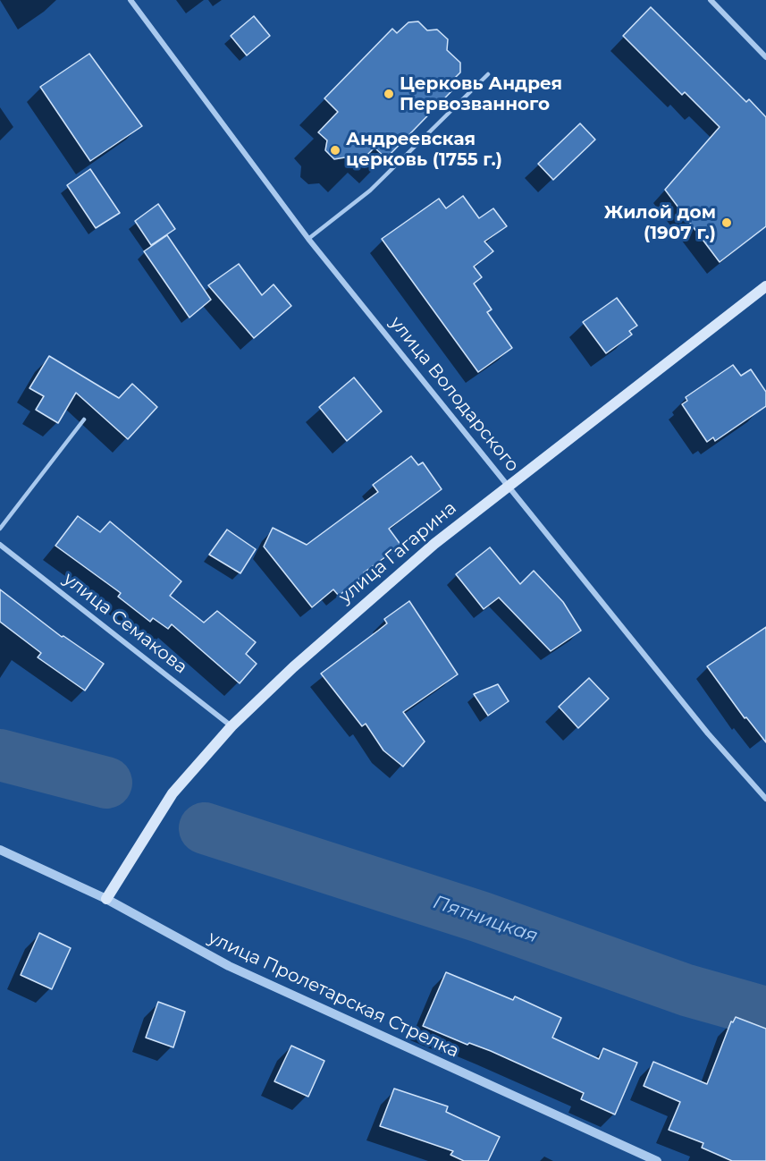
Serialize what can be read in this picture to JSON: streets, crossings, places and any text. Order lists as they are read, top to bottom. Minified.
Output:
{"streets":{"main road":["улица Гагарина"],"street":["улица Володарского","улица Семакова","улица Пролетарская Стрелка"]},"crossings":[["улица Володарского","улица Гагарина"],["улица Гагарина","улица Семакова"],["улица Гагарина","улица Пролетарская Стрелка"]],"water":["Пятницкая"],"places":["Церковь Андрея Первозванного","Андреевская церковь (1755 г.)","Жилой дом (1907 г.)"]}
